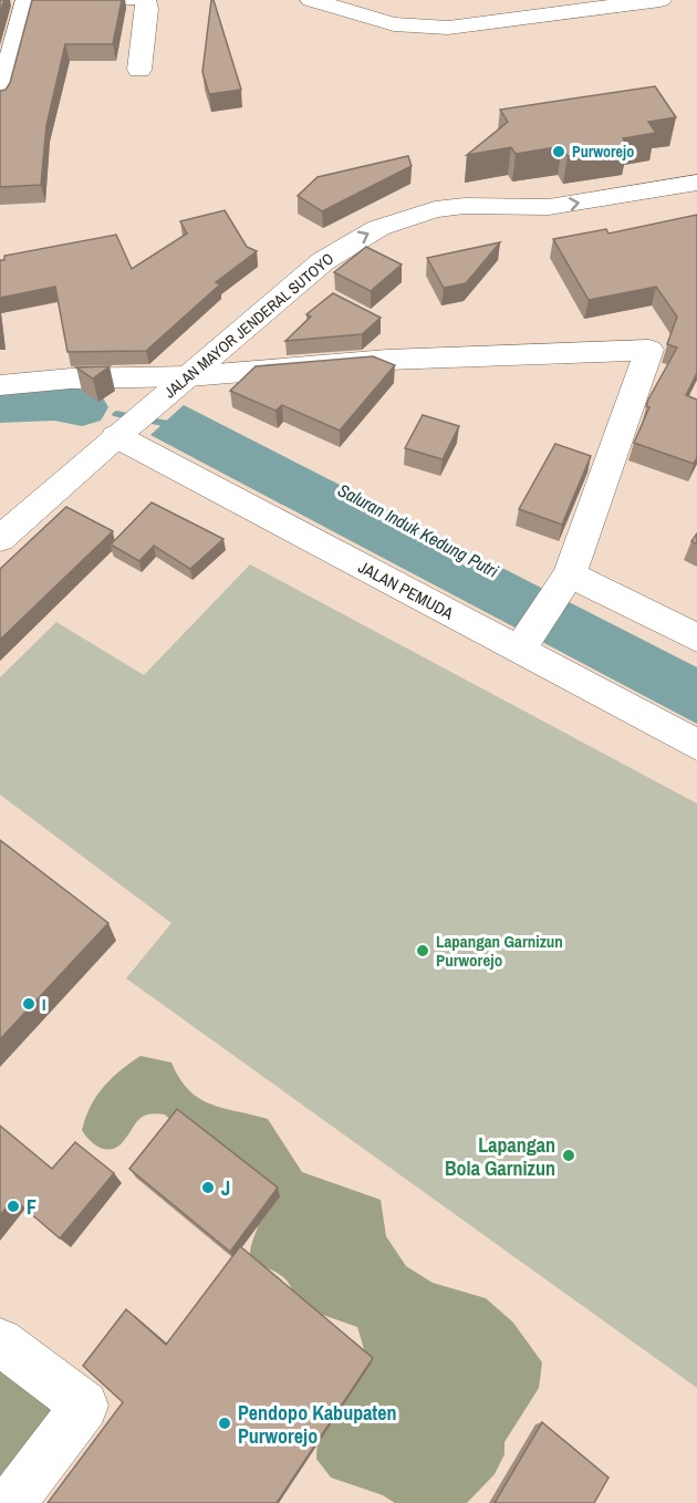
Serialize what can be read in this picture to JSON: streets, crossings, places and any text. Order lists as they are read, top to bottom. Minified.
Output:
{"streets":{"street":["JALAN MAYOR JENDERAL SUTOYO","JALAN PEMUDA"]},"crossings":[["JALAN MAYOR JENDERAL SUTOYO","JALAN PEMUDA"]],"water":["Saluran Induk Kedung Putri"],"places":["Purworejo","Lapangan Garnizun Purworejo","I","Lapangan Bola Garnizun","J","F","Pendopo Kabupaten Purworejo"]}
